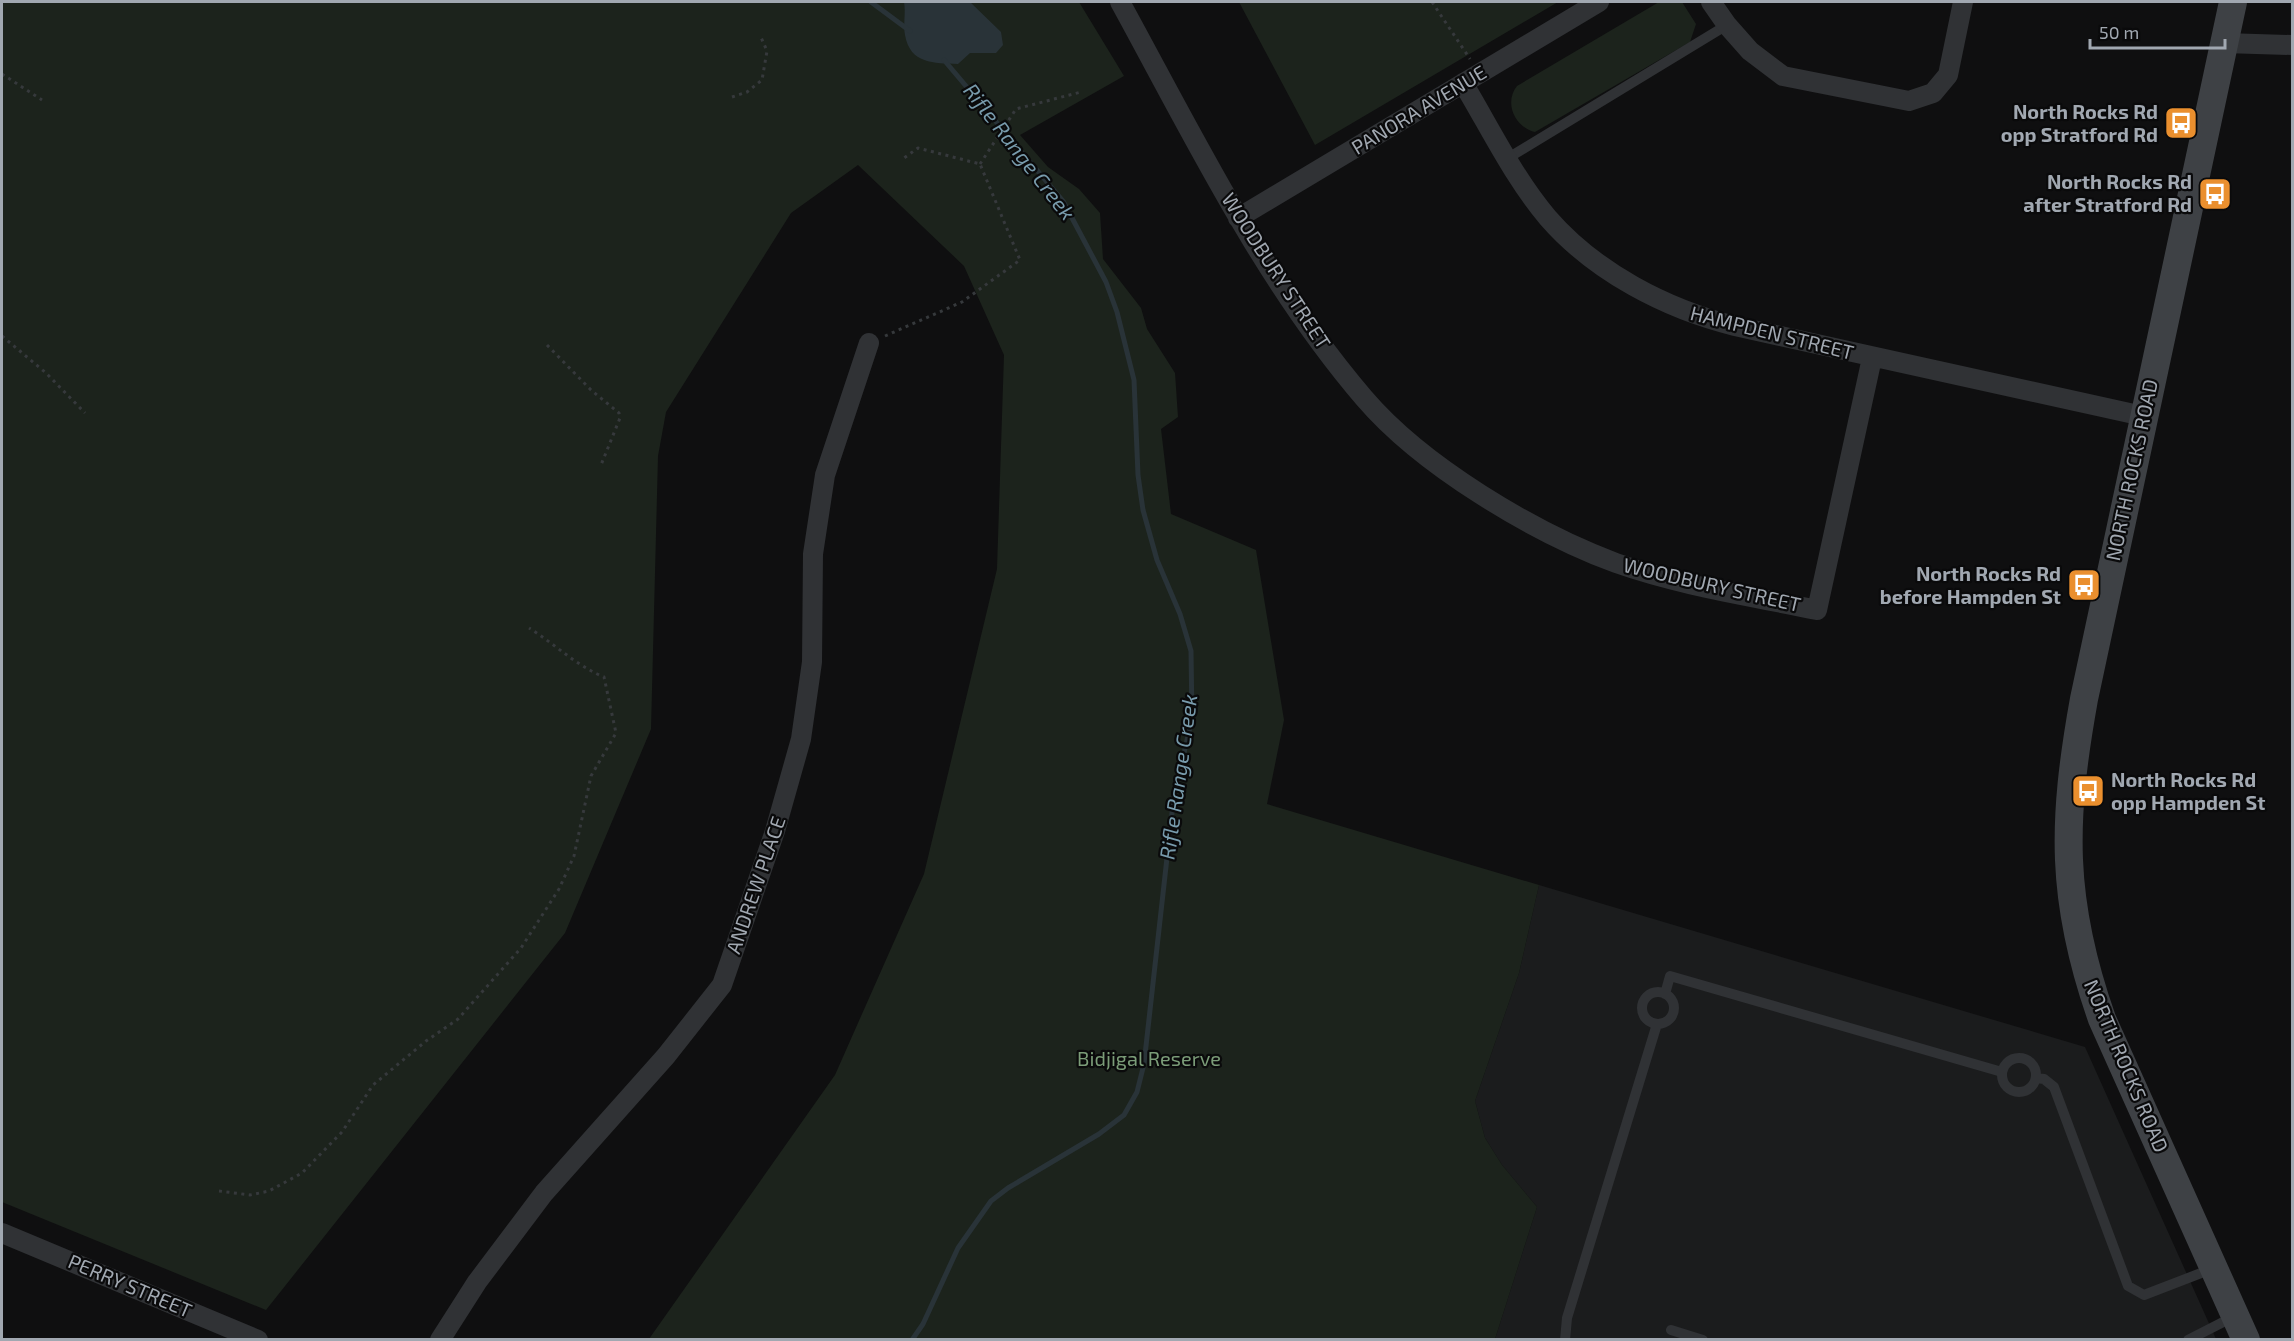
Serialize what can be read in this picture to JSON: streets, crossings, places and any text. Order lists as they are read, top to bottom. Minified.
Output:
{"streets":{"main road":["NORTH ROCKS ROAD"],"street":["PANORA AVENUE","WOODBURY STREET","HAMPDEN STREET","ANDREW PLACE","PERRY STREET"]},"crossings":[["PANORA AVENUE","WOODBURY STREET"],["PANORA AVENUE","HAMPDEN STREET"],["WOODBURY STREET","HAMPDEN STREET"],["HAMPDEN STREET","NORTH ROCKS ROAD"]],"water":["Rifle Range Creek"],"parks":["Bidjigal Reserve"],"places":{"bus stop":["North Rocks Rd opp Stratford Rd","North Rocks Rd after Stratford Rd","North Rocks Rd before Hampden St","North Rocks Rd opp Hampden St"]},"scale_bar":"50 m"}
